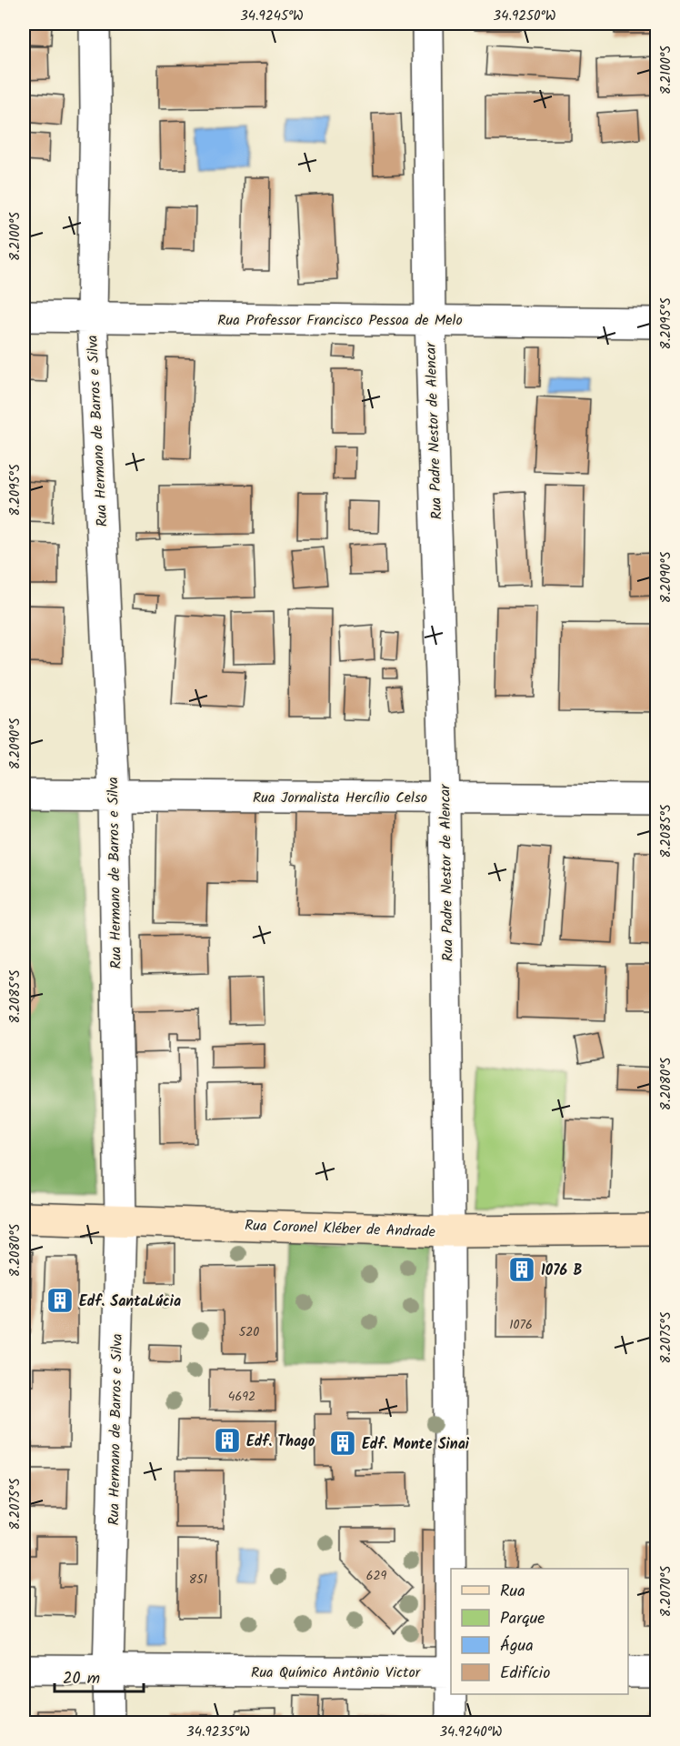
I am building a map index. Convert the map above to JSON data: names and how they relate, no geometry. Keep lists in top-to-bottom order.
{
  "streets": {
    "main road": ["Rua Coronel Kléber de Andrade"],
    "street": [
      "Rua Professor Francisco Pessoa de Melo",
      "Rua Hermano de Barros e Silva",
      "Rua Padre Nestor de Alencar",
      "Rua Jornalista Hercílio Celso",
      "Rua Químico Antônio Victor"
    ]
  },
  "crossings": [
    ["Rua Professor Francisco Pessoa de Melo", "Rua Hermano de Barros e Silva"],
    ["Rua Professor Francisco Pessoa de Melo", "Rua Padre Nestor de Alencar"],
    ["Rua Hermano de Barros e Silva", "Rua Jornalista Hercílio Celso"],
    ["Rua Hermano de Barros e Silva", "Rua Coronel Kléber de Andrade"],
    ["Rua Hermano de Barros e Silva", "Rua Químico Antônio Victor"],
    ["Rua Padre Nestor de Alencar", "Rua Jornalista Hercílio Celso"],
    ["Rua Padre Nestor de Alencar", "Rua Coronel Kléber de Andrade"]
  ],
  "places": {
    "building": [
      "1076 B",
      "Edf. SantaLúcia",
      "Edf. Thago",
      "Edf. Monte Sinai"
    ]
  },
  "house_numbers": [
    "1076",
    "520",
    "4692",
    "629",
    "851"
  ],
  "legend": [
    "Rua",
    "Parque",
    "Água",
    "Edifício"
  ],
  "scale_bar": "20 m",
  "coordinates": [
    "34.9245°W",
    "34.9250°W",
    "8.2100°S",
    "8.2095°S",
    "8.2090°S",
    "8.2085°S",
    "8.2080°S",
    "8.2075°S",
    "8.2070°S",
    "34.9235°W",
    "34.9240°W"
  ]
}
